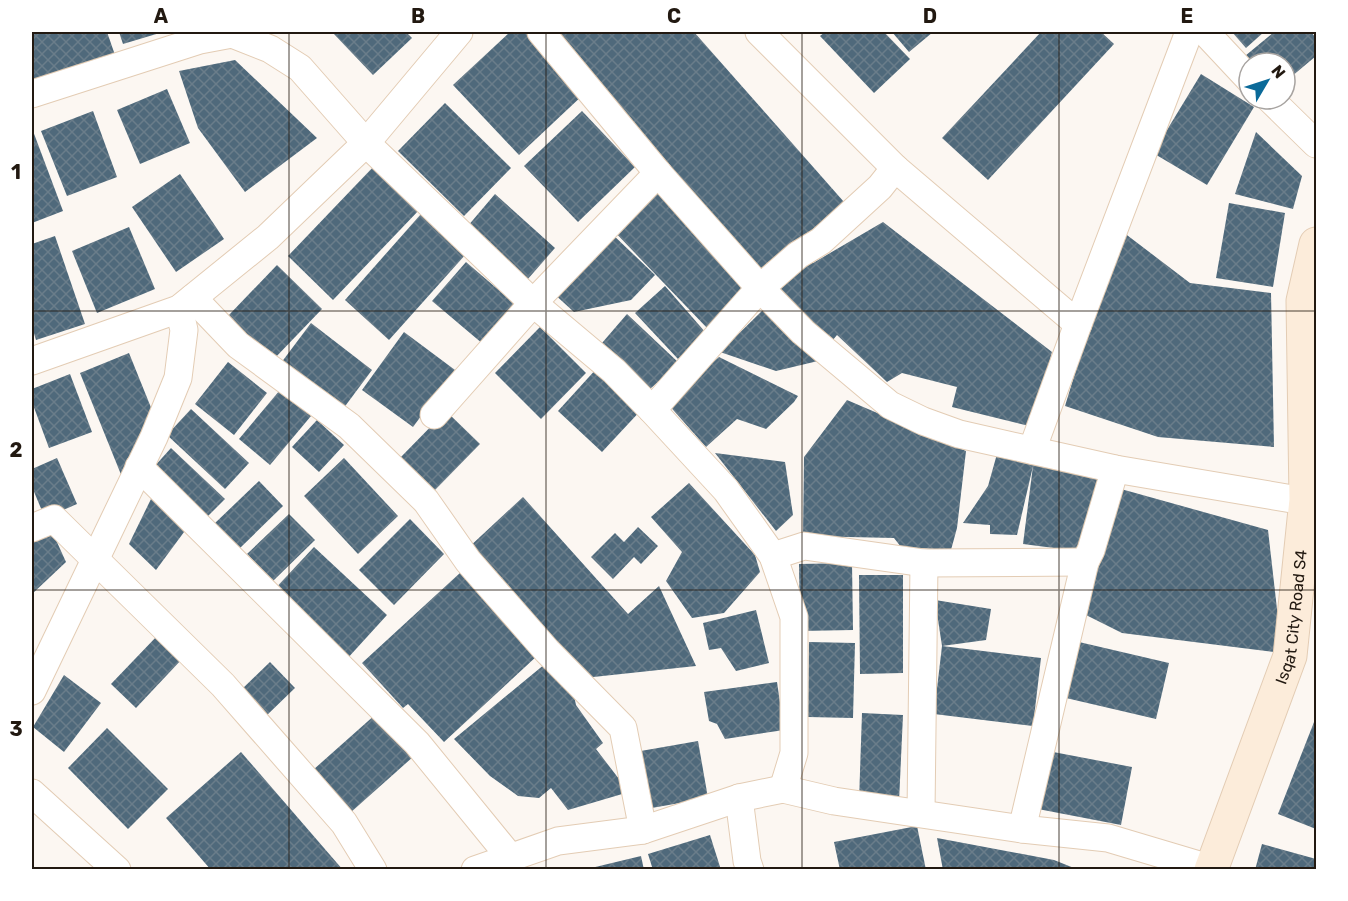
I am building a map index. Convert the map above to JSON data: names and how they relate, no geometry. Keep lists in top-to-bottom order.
{
  "streets": {
    "street": ["Isqat City Road S4"]
  },
  "north": "top right",
  "grid": {
    "columns": [
      "A",
      "B",
      "C",
      "D",
      "E"
    ],
    "rows": ["1", "2", "3"]
  }
}
